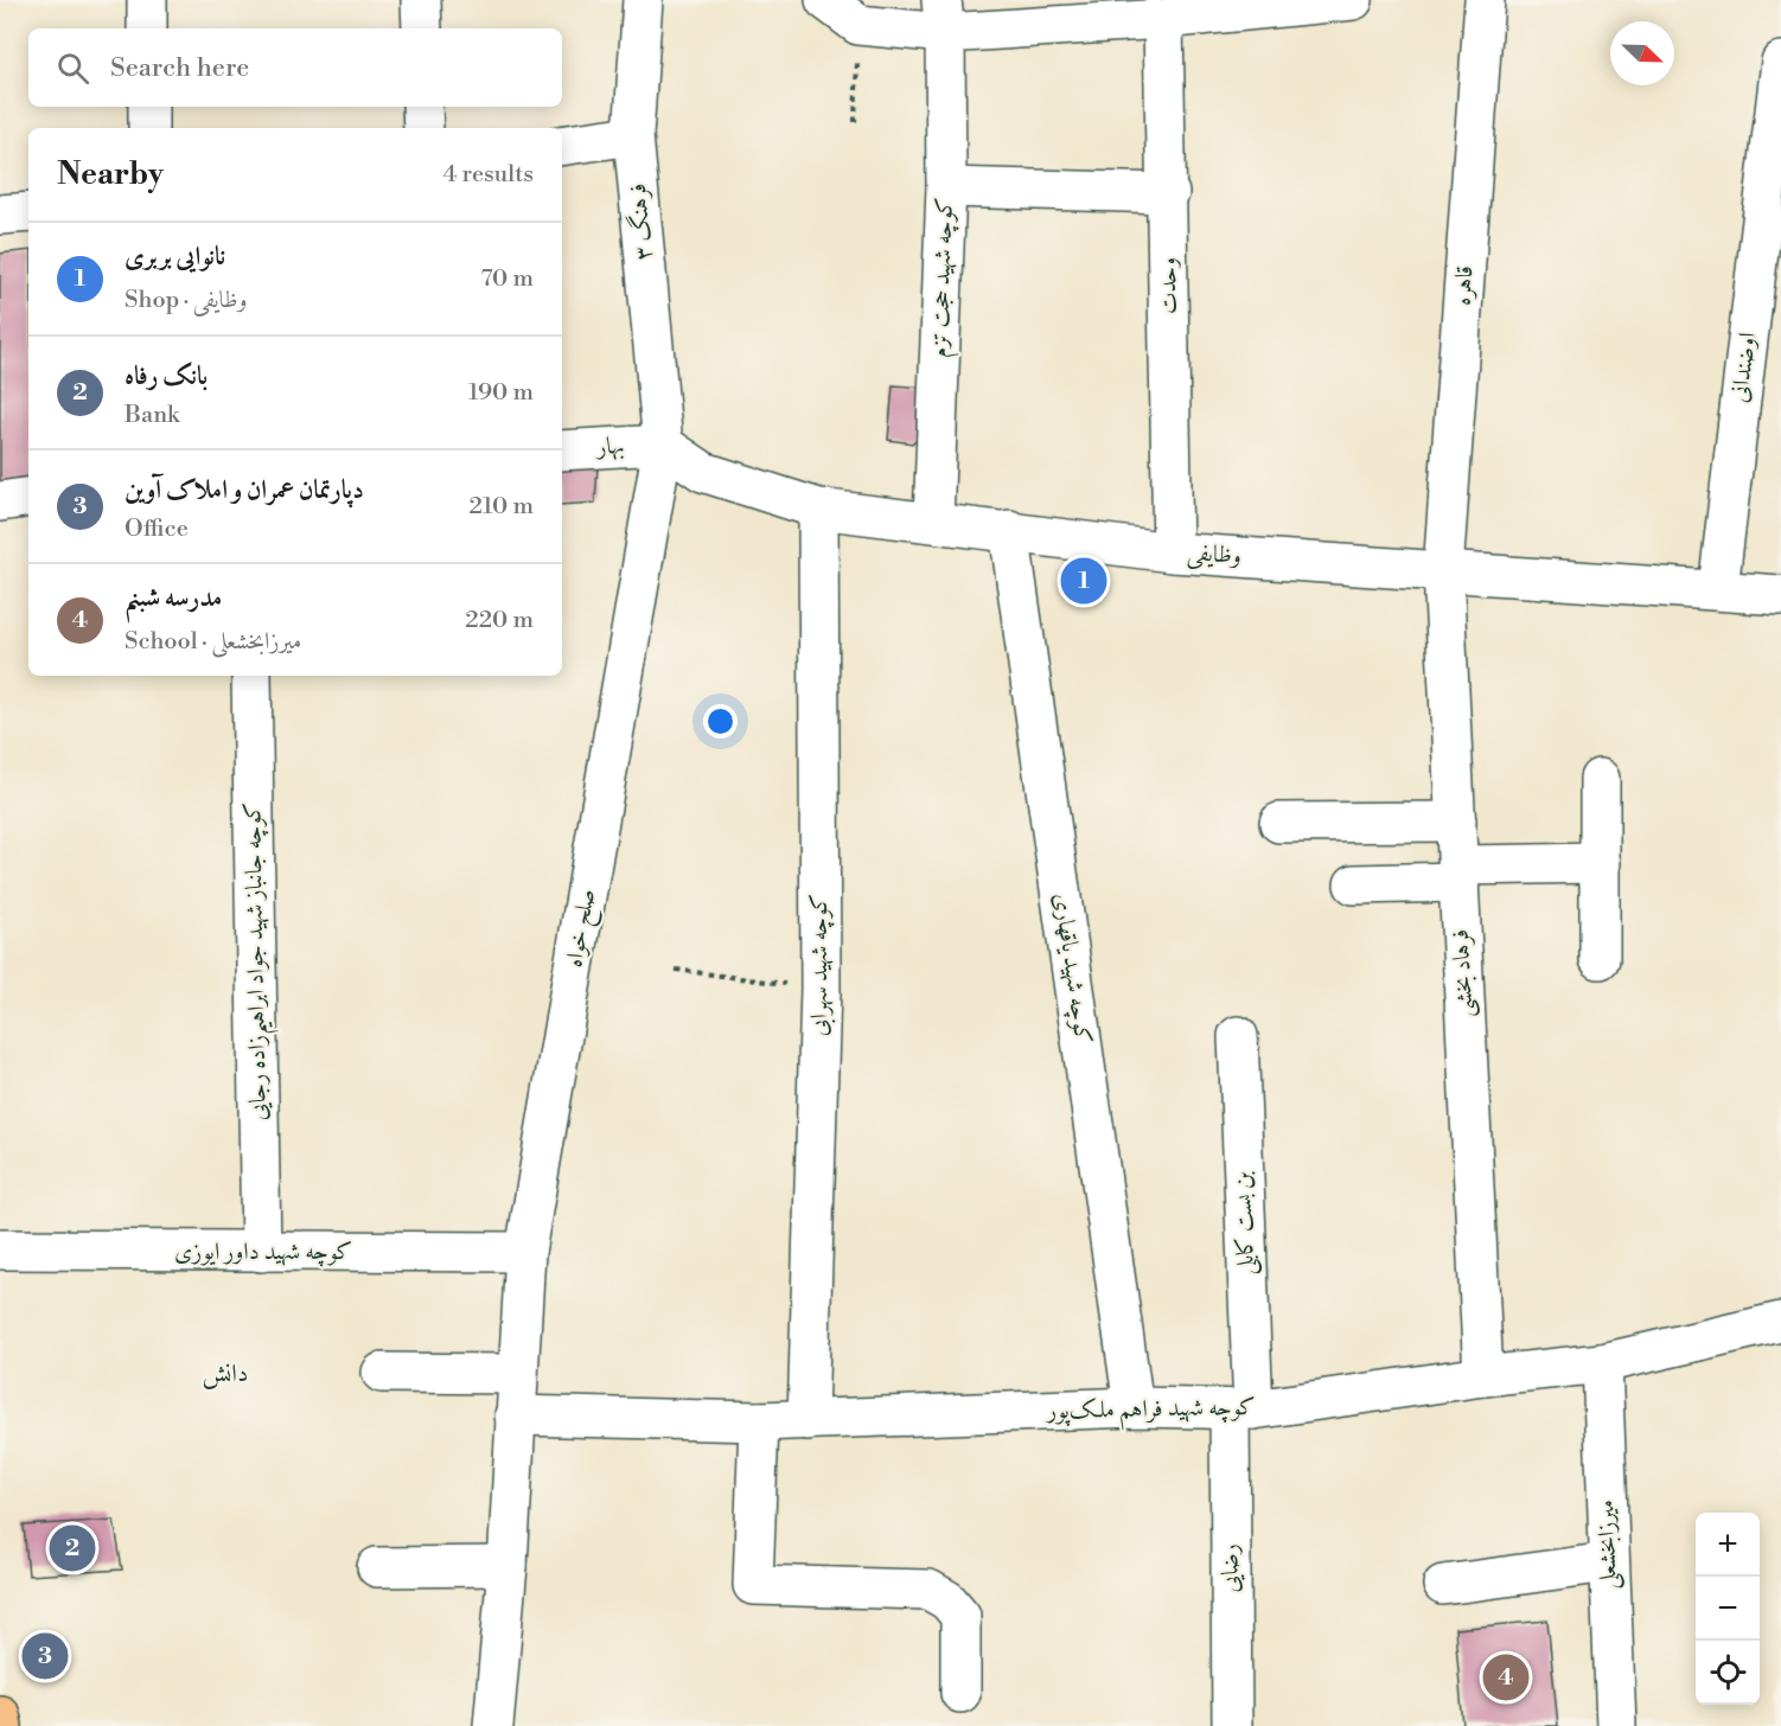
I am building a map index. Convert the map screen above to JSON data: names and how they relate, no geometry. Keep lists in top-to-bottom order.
{
  "streets": {
    "street": [
      "فرهنگ ۳",
      "کوچه شهید حجت تزم",
      "وحدت",
      "قاهره",
      "اوضندانی",
      "بهار",
      "وظایفی",
      "صلح خواه",
      "کوچه جانباز شهید جواد ابراهیم‌زاده رجایی",
      "کوچه شهید سهرابی",
      "کوچه شهید یاقهاری",
      "فرهاد بخشی",
      "بن بست کابلی",
      "کوچه شهید داور ایوزی",
      "کوچه شهید فراهم ملک‌پور",
      "میرزابخشعلی",
      "رضایی"
    ]
  },
  "crossings": [
    ["فرهنگ ۳", "بهار"],
    ["فرهنگ ۳", "وظایفی"],
    ["فرهنگ ۳", "صلح خواه"],
    ["کوچه شهید حجت تزم", "وظایفی"],
    ["وحدت", "وظایفی"],
    ["قاهره", "وظایفی"],
    ["قاهره", "فرهاد بخشی"],
    ["اوضندانی", "وظایفی"],
    ["بهار", "وظایفی"],
    ["بهار", "صلح خواه"],
    ["وظایفی", "صلح خواه"],
    ["وظایفی", "کوچه شهید سهرابی"],
    ["وظایفی", "کوچه شهید یاقهاری"],
    ["وظایفی", "فرهاد بخشی"],
    ["صلح خواه", "کوچه شهید داور ایوزی"],
    ["صلح خواه", "کوچه شهید فراهم ملک‌پور"],
    ["کوچه جانباز شهید جواد ابراهیم‌زاده رجایی", "کوچه شهید داور ایوزی"],
    ["کوچه شهید سهرابی", "کوچه شهید فراهم ملک‌پور"],
    ["کوچه شهید یاقهاری", "کوچه شهید فراهم ملک‌پور"],
    ["فرهاد بخشی", "کوچه شهید فراهم ملک‌پور"],
    ["بن بست کابلی", "کوچه شهید فراهم ملک‌پور"],
    ["بن بست کابلی", "رضایی"],
    ["کوچه شهید فراهم ملک‌پور", "میرزابخشعلی"],
    ["کوچه شهید فراهم ملک‌پور", "رضایی"]
  ],
  "districts": ["دانش"],
  "north": "bottom right",
  "page": {
    "search": "Search here",
    "heading": ["Nearby", "4 results"],
    "list": [
      {
        "mark": "1",
        "name": "نانوایی بربری",
        "note": "Shop · وظایفی",
        "value": "70 m"
      },
      {
        "mark": "2",
        "name": "بانک رفاه",
        "note": "Bank",
        "value": "190 m"
      },
      {
        "mark": "3",
        "name": "دپارتمان عمران و املاک آوین",
        "note": "Office",
        "value": "210 m"
      },
      {
        "mark": "4",
        "name": "مدرسه شبنم",
        "note": "School · میرزابخشعلی",
        "value": "220 m"
      }
    ],
    "pins": [
      "1",
      "2",
      "3",
      "4"
    ],
    "map_buttons": ["+", "−"]
  }
}
